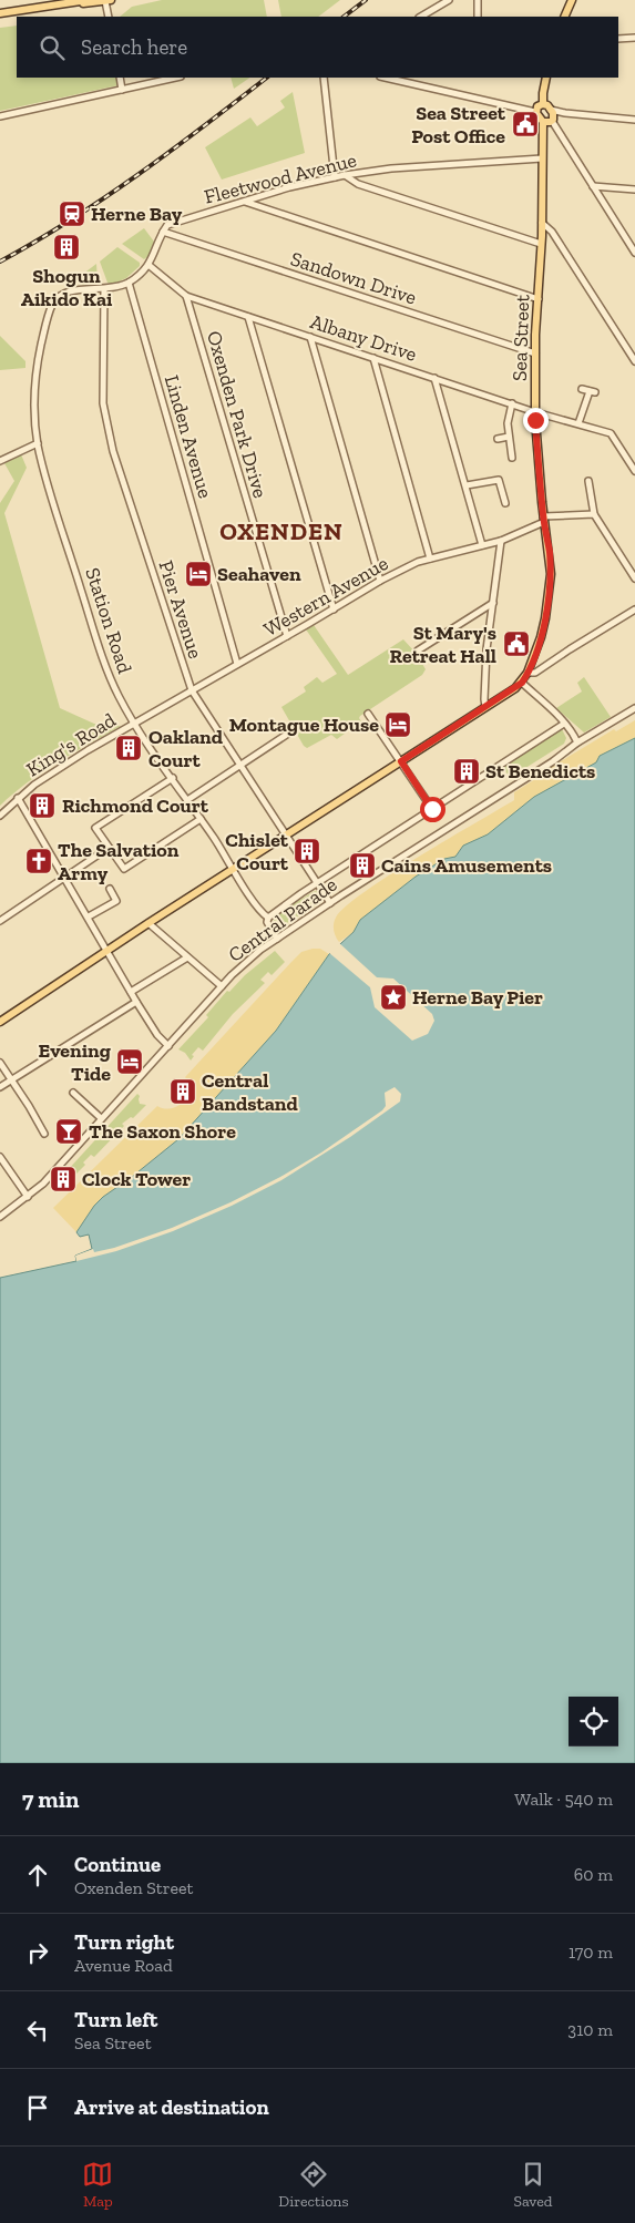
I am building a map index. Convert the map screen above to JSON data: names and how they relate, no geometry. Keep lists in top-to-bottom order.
{
  "streets": {
    "main road": ["Sea Street"],
    "street": [
      "Fleetwood Avenue",
      "Sandown Drive",
      "Albany Drive",
      "Oxenden Park Drive",
      "Linden Avenue",
      "Western Avenue",
      "Pier Avenue",
      "Station Road",
      "King's Road",
      "Central Parade"
    ]
  },
  "crossings": [
    ["Fleetwood Avenue", "Sandown Drive"],
    ["Fleetwood Avenue", "Sea Street"],
    ["Sandown Drive", "Sea Street"],
    ["Albany Drive", "Sea Street"],
    ["Albany Drive", "Oxenden Park Drive"],
    ["Sea Street", "Western Avenue"],
    ["Oxenden Park Drive", "Western Avenue"],
    ["Linden Avenue", "Western Avenue"],
    ["Western Avenue", "Pier Avenue"],
    ["Western Avenue", "Station Road"],
    ["Western Avenue", "King's Road"],
    ["Pier Avenue", "Station Road"],
    ["Pier Avenue", "Central Parade"],
    ["Station Road", "King's Road"],
    ["Station Road", "Central Parade"]
  ],
  "districts": ["OXENDEN"],
  "places": {
    "public building": ["Sea Street Post Office", "St Mary's Retreat Hall"],
    "station": ["Herne Bay"],
    "building": [
      "Shogun Aikido Kai",
      "Oakland Court",
      "St Benedicts",
      "Richmond Court",
      "Chislet Court",
      "Cains Amusements",
      "Central Bandstand",
      "Clock Tower"
    ],
    "hotel": ["Seahaven", "Montague House", "Evening Tide"],
    "church": ["The Salvation Army"],
    "place": ["Herne Bay Pier"],
    "bar": ["The Saxon Shore"]
  },
  "page": {
    "search": "Search here",
    "heading": ["7 min", "Walk · 540 m"],
    "list": [
      ["Continue", "Oxenden Street", "60 m"],
      ["Turn right", "Avenue Road", "170 m"],
      ["Turn left", "Sea Street", "310 m"],
      "Arrive at destination"
    ],
    "nav": ["Map", "Directions", "Saved"]
  }
}
